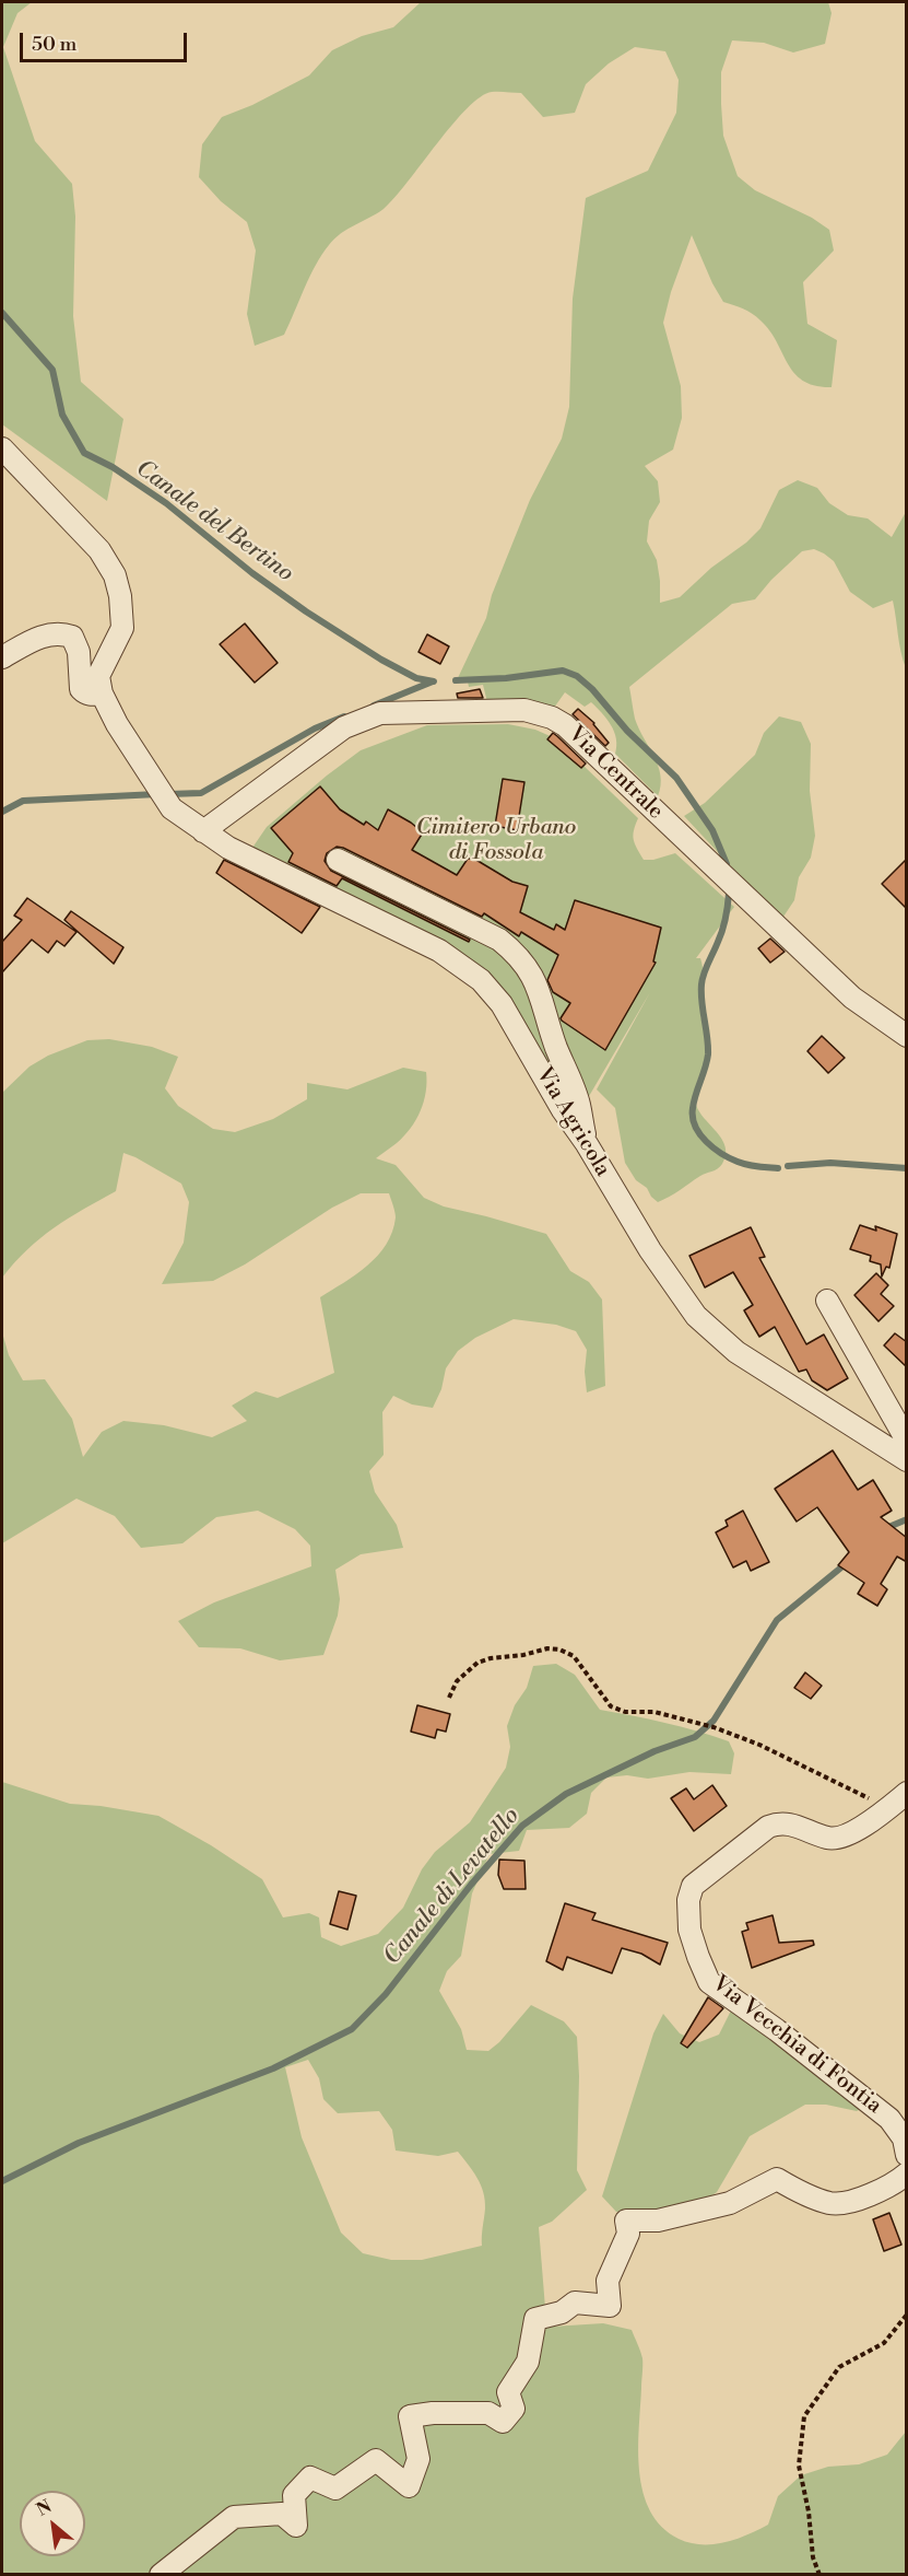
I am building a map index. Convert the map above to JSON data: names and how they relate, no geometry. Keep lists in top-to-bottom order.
{
  "streets": {
    "street": ["Via Centrale", "Via Agricola", "Via Vecchia di Fontia"]
  },
  "crossings": [
    ["Via Centrale", "Via Agricola"]
  ],
  "water": ["Canale del Bertino", "Canale di Levatello"],
  "parks": ["Cimitero Urbano di Fossola"],
  "scale_bar": "50 m",
  "north": "top left"
}
